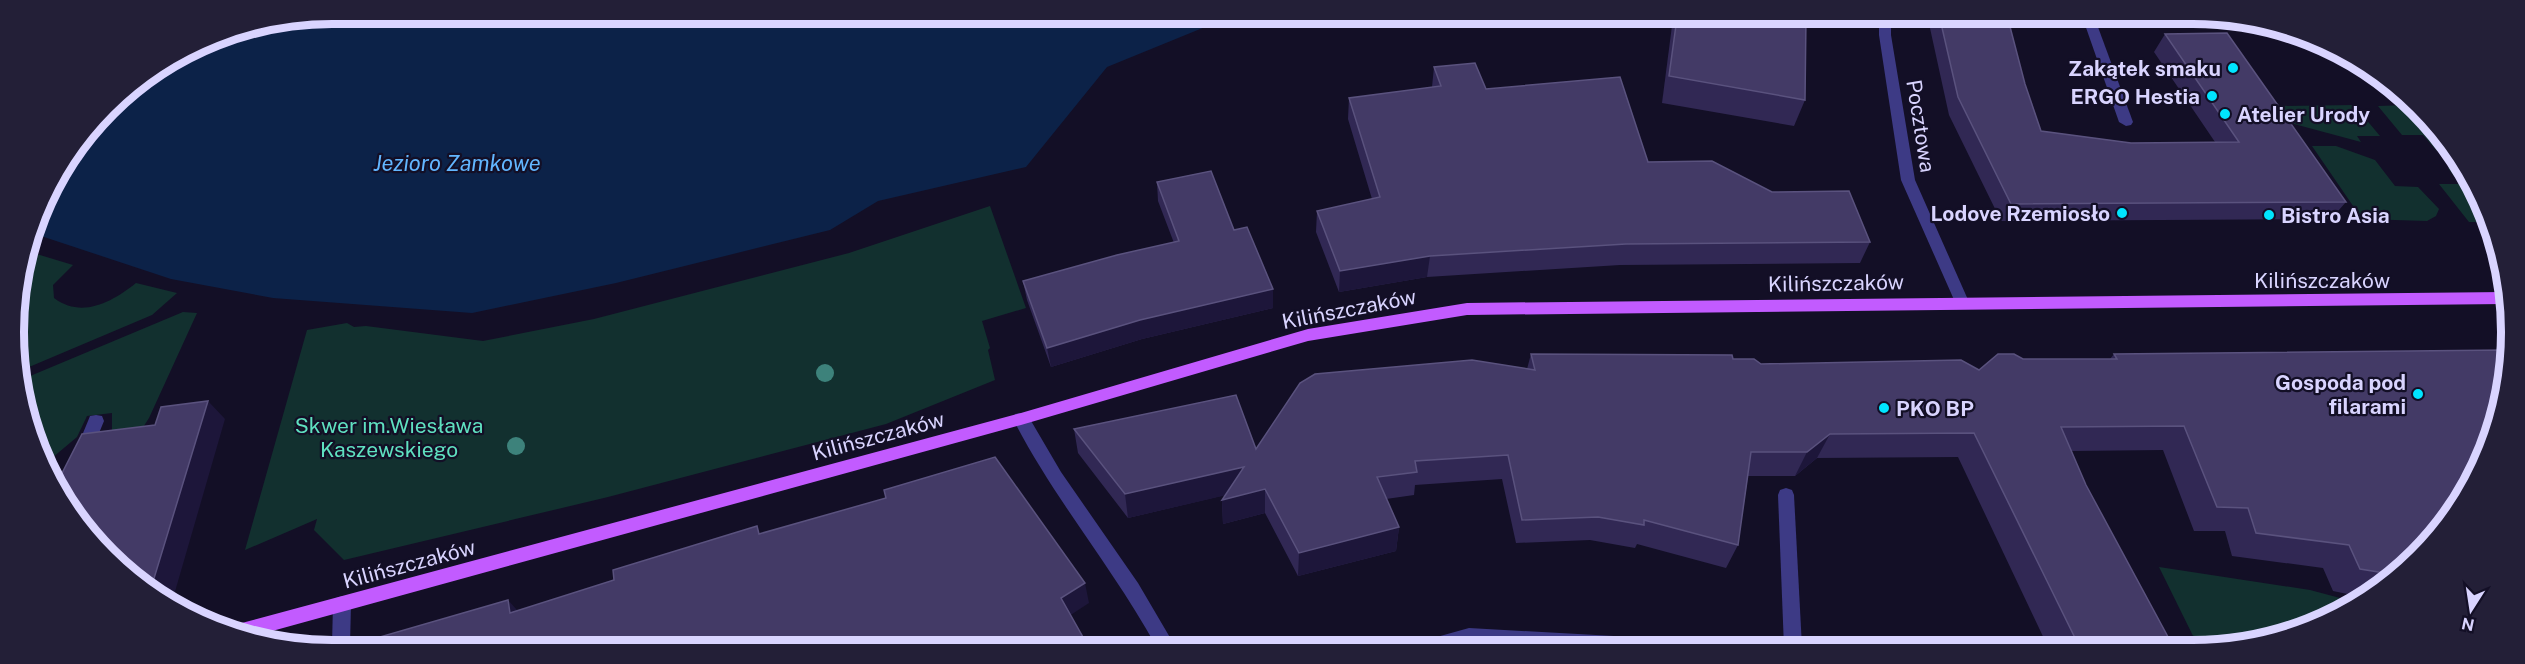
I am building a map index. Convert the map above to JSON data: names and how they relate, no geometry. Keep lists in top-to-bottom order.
{
  "streets": {
    "main road": ["Kilińszczaków"],
    "street": ["Pocztowa"]
  },
  "crossings": [
    ["Pocztowa", "Kilińszczaków"]
  ],
  "water": ["Jezioro Zamkowe"],
  "parks": ["Skwer im.Wiesława Kaszewskiego"],
  "places": [
    "Zakątek smaku",
    "ERGO Hestia",
    "Atelier Urody",
    "Lodove Rzemiosło",
    "Bistro Asia",
    "Gospoda pod filarami",
    "PKO BP"
  ],
  "north": "bottom"
}
